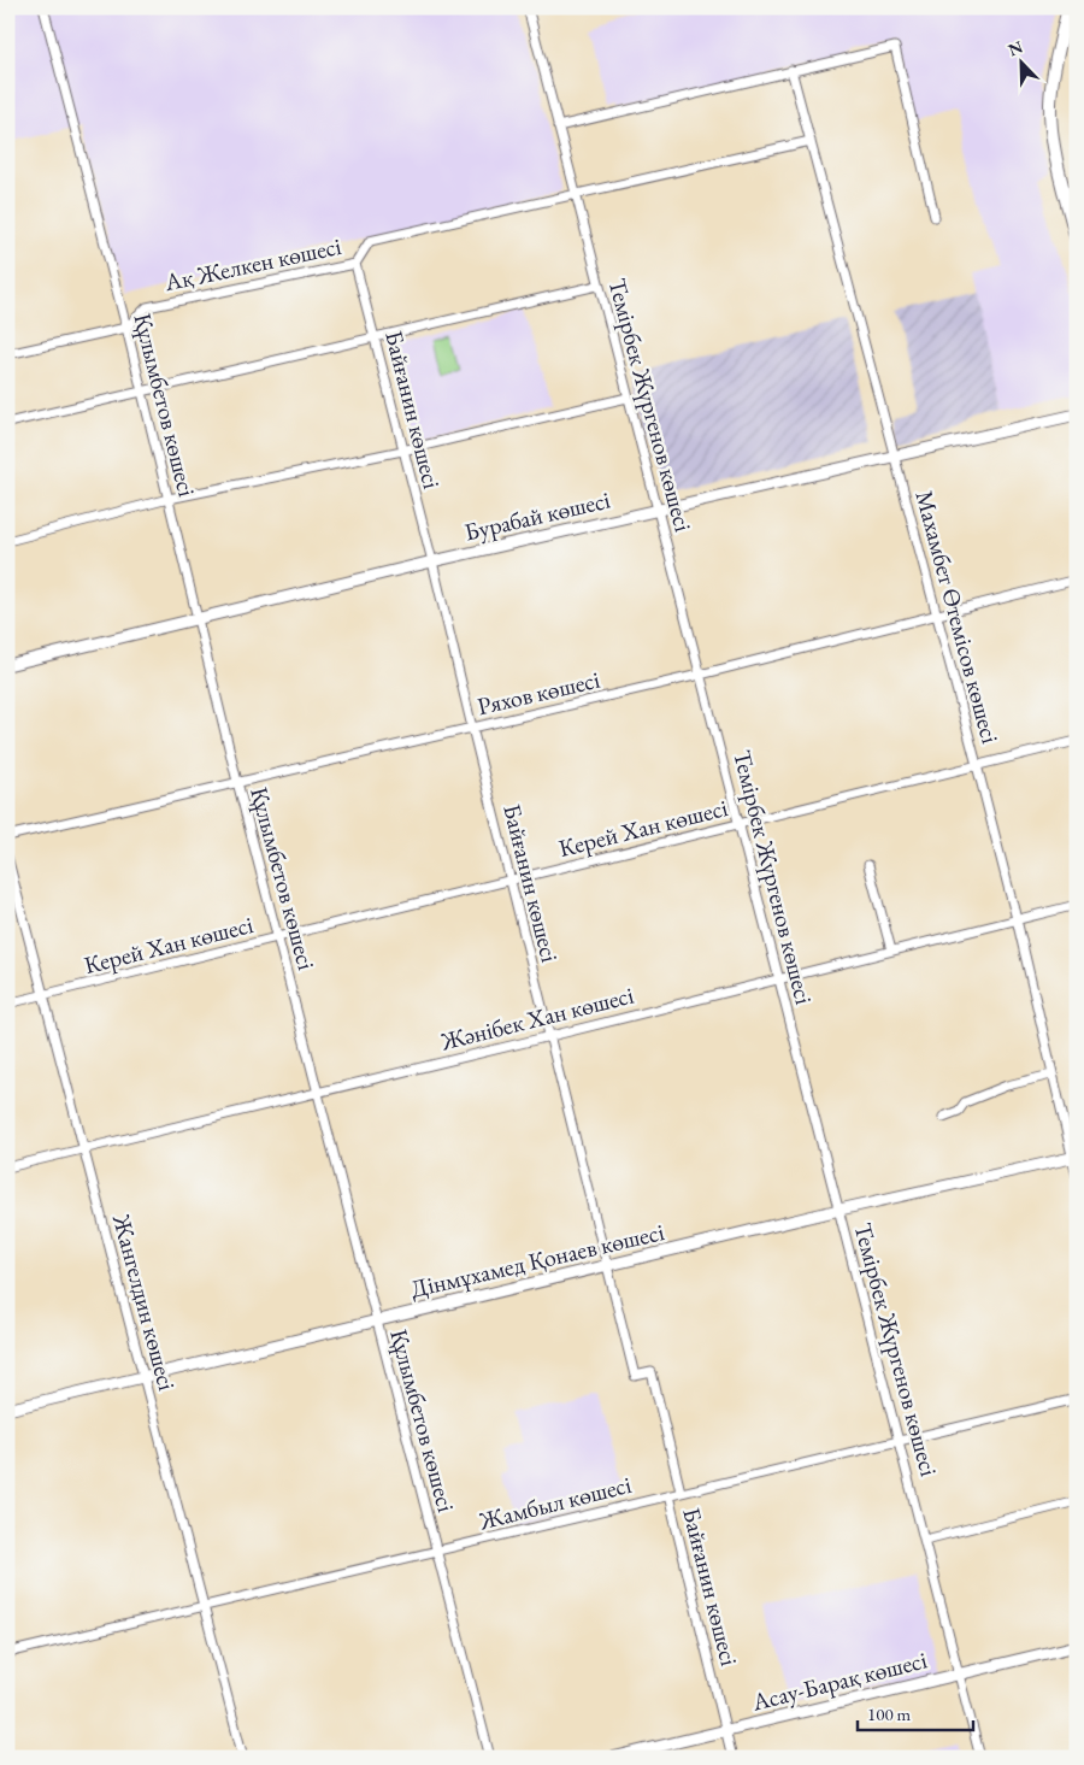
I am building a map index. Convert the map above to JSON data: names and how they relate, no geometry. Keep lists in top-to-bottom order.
{
  "streets": {
    "street": [
      "Ақ Желкен көшесі",
      "Құлымбетов көшесі",
      "Темірбек Жүргенов көшесі",
      "Байғанин көшесі",
      "Бурабай көшесі",
      "Махамбет Өтемісов көшесі",
      "Ряхов көшесі",
      "Керей Хан көшесі",
      "Жәнібек Хан көшесі",
      "Дінмұхамед Қонаев көшесі",
      "Жангелдин көшесі",
      "Жамбыл көшесі",
      "Асау-Барақ көшесі"
    ]
  },
  "crossings": [
    ["Ақ Желкен көшесі", "Құлымбетов көшесі"],
    ["Ақ Желкен көшесі", "Темірбек Жүргенов көшесі"],
    ["Ақ Желкен көшесі", "Байғанин көшесі"],
    ["Ақ Желкен көшесі", "Махамбет Өтемісов көшесі"],
    ["Құлымбетов көшесі", "Бурабай көшесі"],
    ["Құлымбетов көшесі", "Ряхов көшесі"],
    ["Құлымбетов көшесі", "Керей Хан көшесі"],
    ["Құлымбетов көшесі", "Жәнібек Хан көшесі"],
    ["Құлымбетов көшесі", "Дінмұхамед Қонаев көшесі"],
    ["Құлымбетов көшесі", "Жамбыл көшесі"],
    ["Темірбек Жүргенов көшесі", "Бурабай көшесі"],
    ["Темірбек Жүргенов көшесі", "Ряхов көшесі"],
    ["Темірбек Жүргенов көшесі", "Керей Хан көшесі"],
    ["Темірбек Жүргенов көшесі", "Жәнібек Хан көшесі"],
    ["Темірбек Жүргенов көшесі", "Дінмұхамед Қонаев көшесі"],
    ["Темірбек Жүргенов көшесі", "Жамбыл көшесі"],
    ["Темірбек Жүргенов көшесі", "Асау-Барақ көшесі"],
    ["Байғанин көшесі", "Бурабай көшесі"],
    ["Байғанин көшесі", "Ряхов көшесі"],
    ["Байғанин көшесі", "Керей Хан көшесі"],
    ["Байғанин көшесі", "Жәнібек Хан көшесі"],
    ["Байғанин көшесі", "Дінмұхамед Қонаев көшесі"],
    ["Байғанин көшесі", "Жамбыл көшесі"],
    ["Байғанин көшесі", "Асау-Барақ көшесі"],
    ["Бурабай көшесі", "Махамбет Өтемісов көшесі"],
    ["Махамбет Өтемісов көшесі", "Ряхов көшесі"],
    ["Махамбет Өтемісов көшесі", "Керей Хан көшесі"],
    ["Махамбет Өтемісов көшесі", "Жәнібек Хан көшесі"],
    ["Махамбет Өтемісов көшесі", "Дінмұхамед Қонаев көшесі"],
    ["Керей Хан көшесі", "Жангелдин көшесі"],
    ["Жәнібек Хан көшесі", "Жангелдин көшесі"],
    ["Дінмұхамед Қонаев көшесі", "Жангелдин көшесі"],
    ["Жангелдин көшесі", "Жамбыл көшесі"]
  ],
  "scale_bar": "100 m",
  "north": "top left"
}
